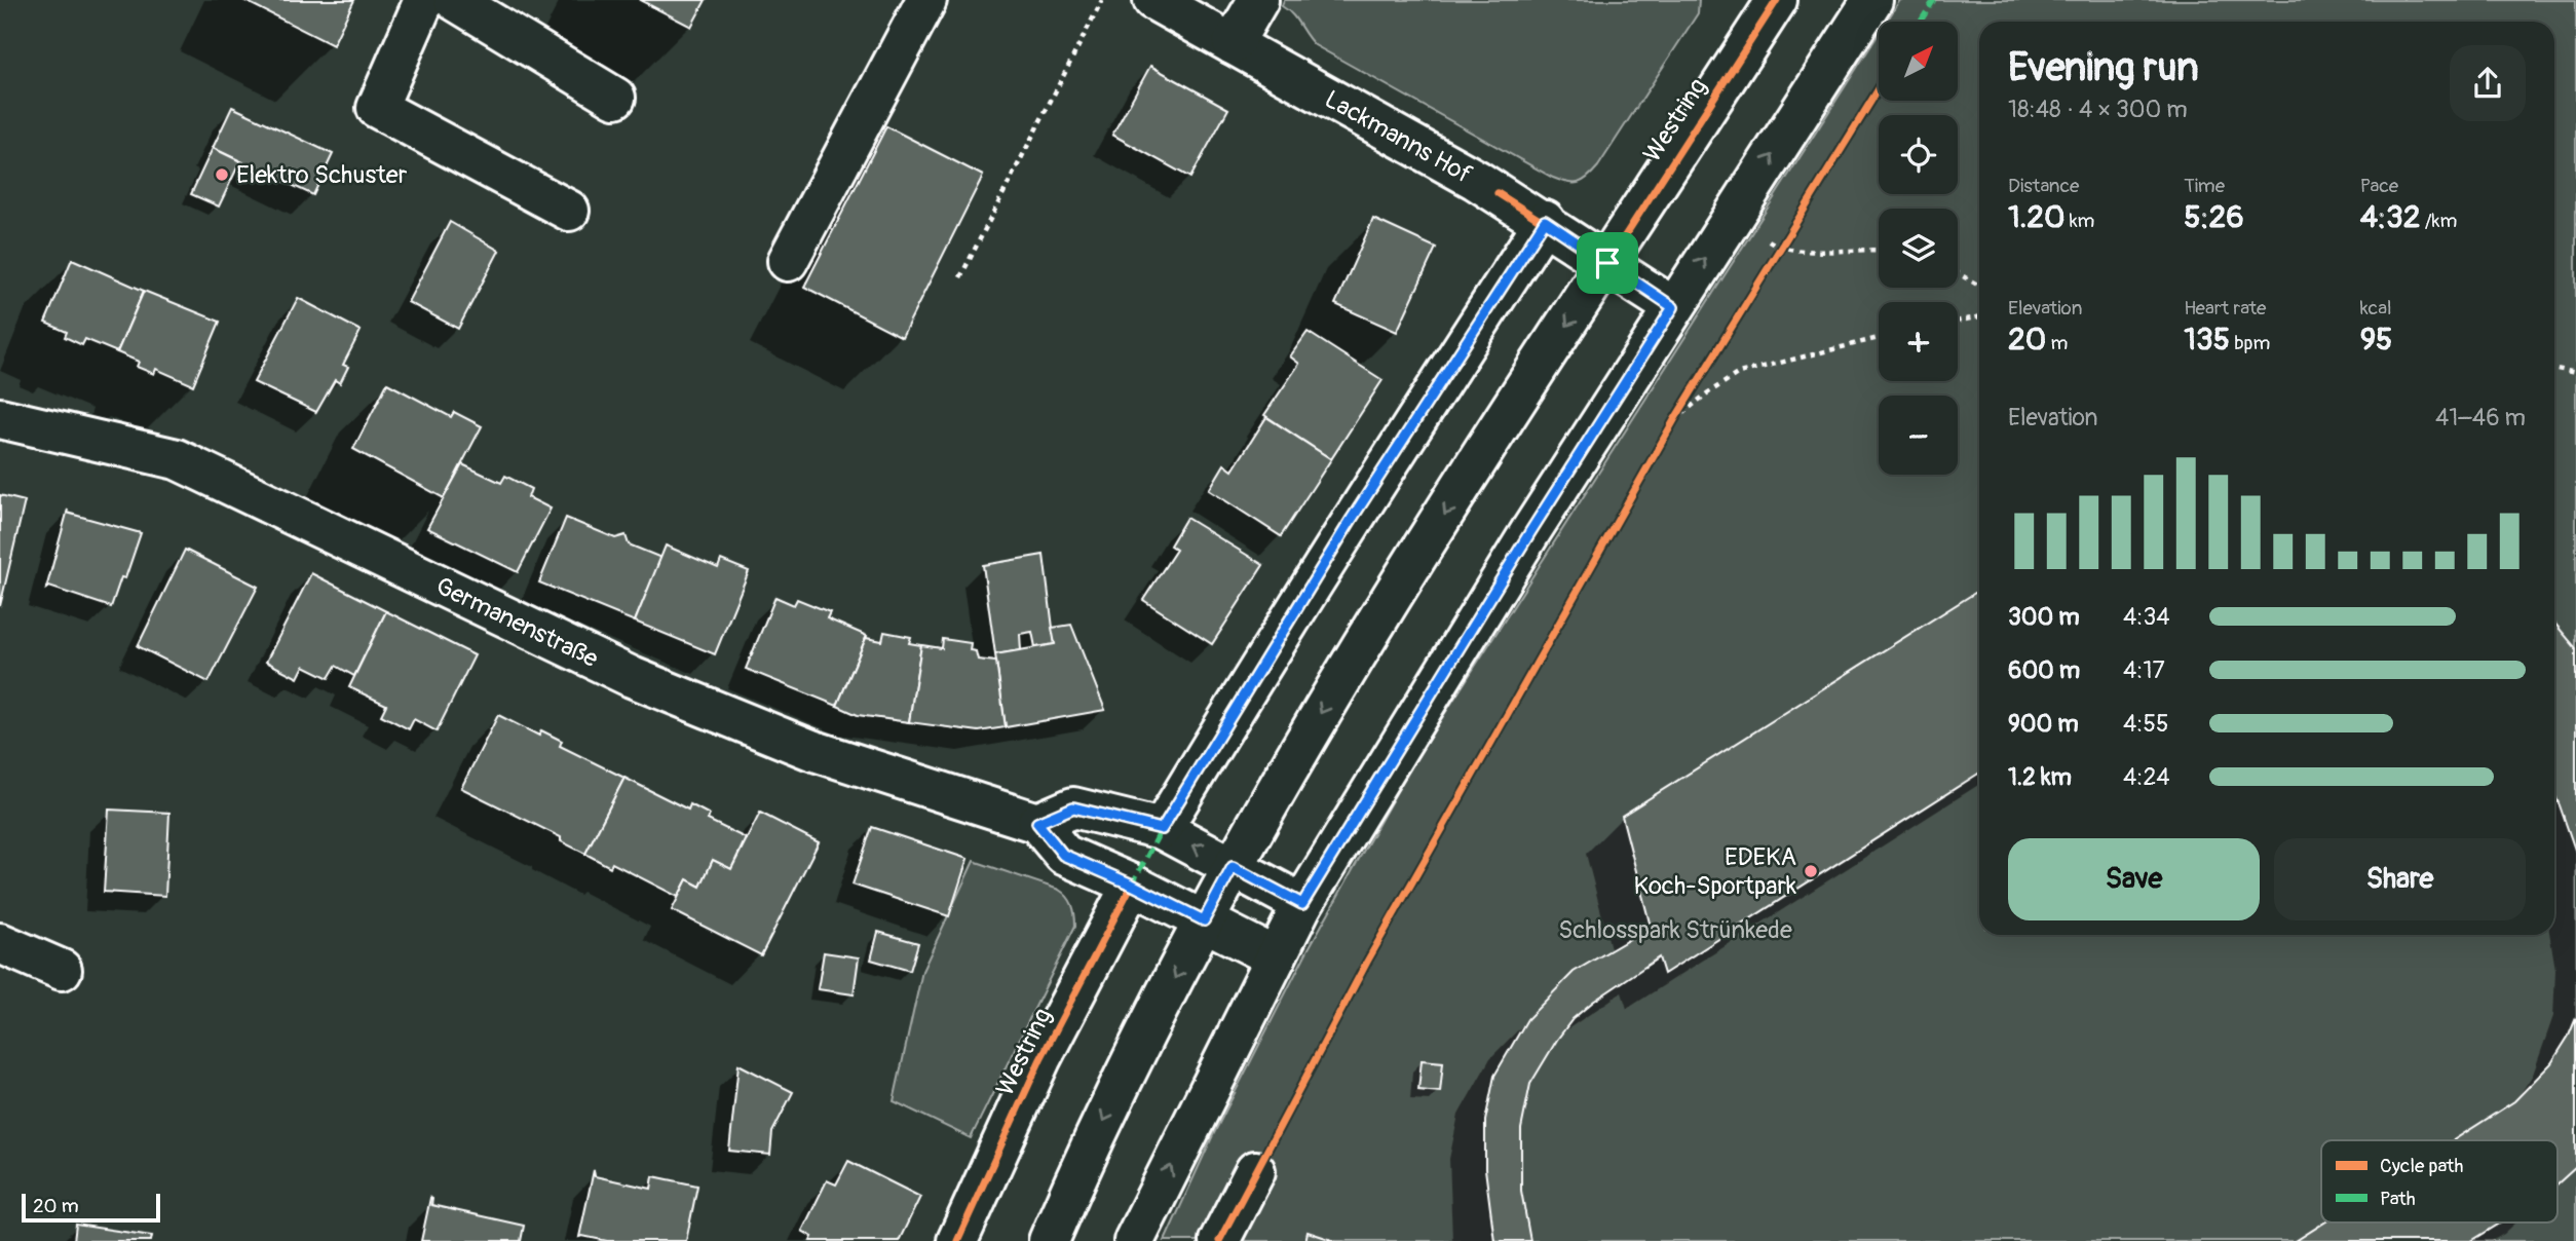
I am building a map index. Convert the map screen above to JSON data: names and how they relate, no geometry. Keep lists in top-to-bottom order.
{
  "streets": {
    "street": ["Westring", "Lackmanns Hof", "Germanenstraße"]
  },
  "crossings": [
    ["Westring", "Lackmanns Hof"]
  ],
  "parks": ["Schlosspark Strünkede"],
  "places": ["Elektro Schuster", "EDEKA Koch-Sportpark"],
  "legend": ["Cycle path", "Path"],
  "scale_bar": "20 m",
  "north": "top right",
  "page": {
    "map_buttons": ["+", "−"],
    "heading": ["Evening run", "18:48 · 4 × 300 m"],
    "stats": [
      ["Distance", "1.20 km"],
      ["Time", "5:26"],
      ["Pace", "4:32 /km"],
      ["Elevation", "20 m"],
      ["Heart rate", "135 bpm"],
      ["kcal", "95"]
    ],
    "chart": ["Elevation", "41–46 m"],
    "list": [
      {
        "name": "300 m",
        "note": "4:34"
      },
      {
        "name": "600 m",
        "note": "4:17"
      },
      {
        "name": "900 m",
        "note": "4:55"
      },
      {
        "name": "1.2 km",
        "note": "4:24"
      }
    ],
    "buttons": ["Save", "Share"],
    "scale": "20 m"
  }
}
